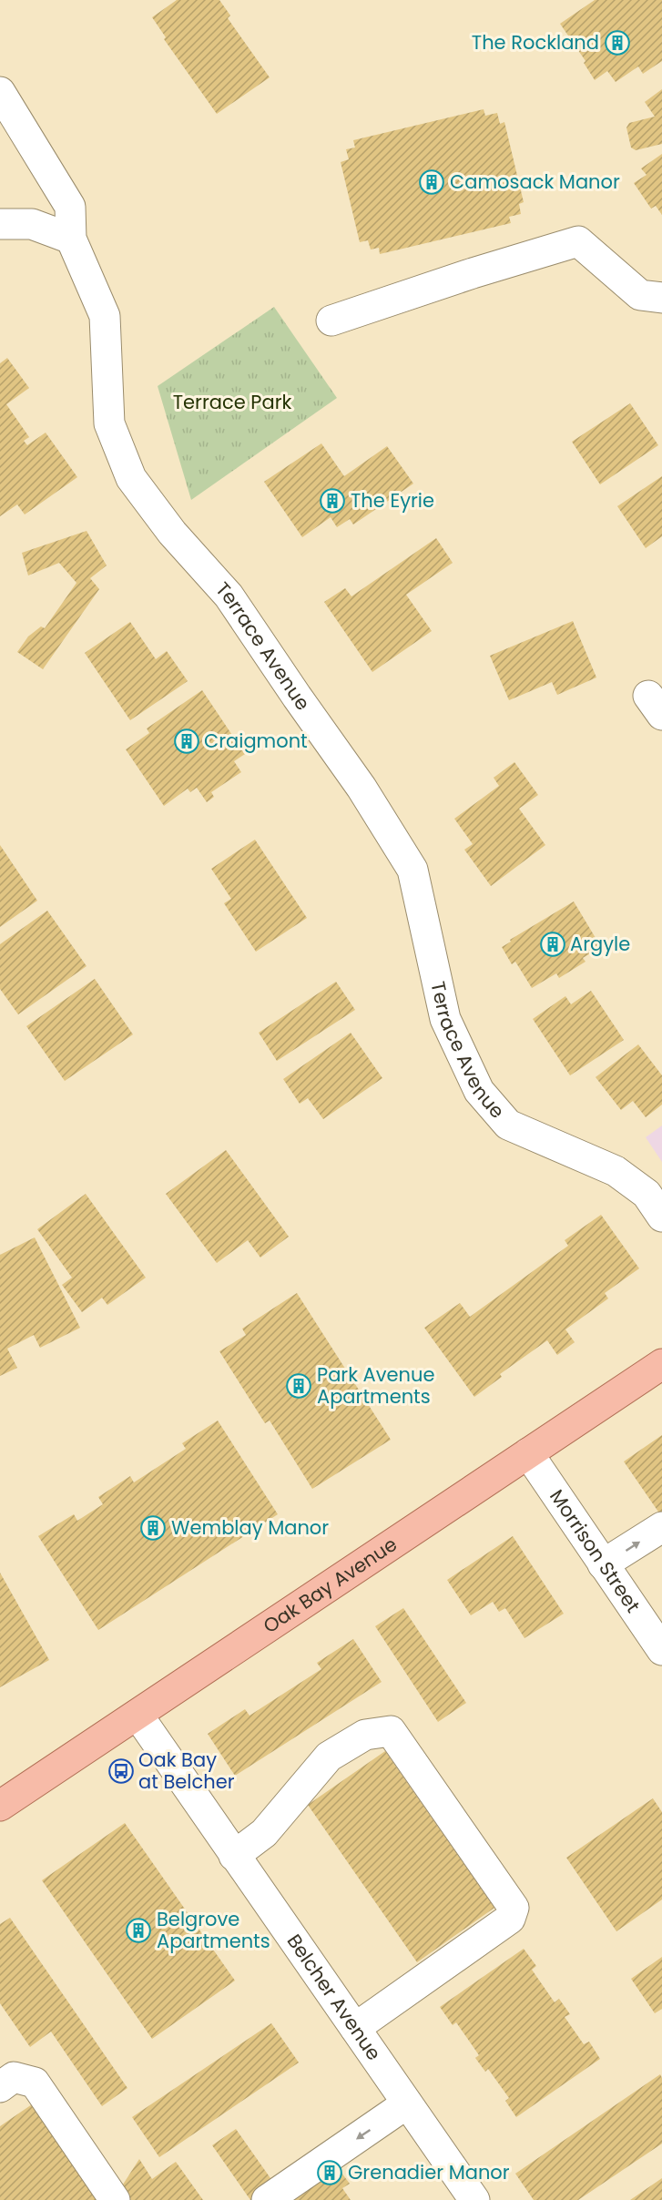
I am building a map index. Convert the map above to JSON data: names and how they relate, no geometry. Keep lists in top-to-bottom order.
{
  "streets": {
    "main road": ["Oak Bay Avenue"],
    "street": ["Terrace Avenue", "Morrison Street", "Belcher Avenue"]
  },
  "crossings": [
    ["Morrison Street", "Oak Bay Avenue"],
    ["Oak Bay Avenue", "Belcher Avenue"]
  ],
  "parks": ["Terrace Park"],
  "places": {
    "building": [
      "The Rockland",
      "Camosack Manor",
      "The Eyrie",
      "Craigmont",
      "Argyle",
      "Park Avenue Apartments",
      "Wemblay Manor",
      "Belgrove Apartments",
      "Grenadier Manor"
    ],
    "bus stop": ["Oak Bay at Belcher"]
  }
}
